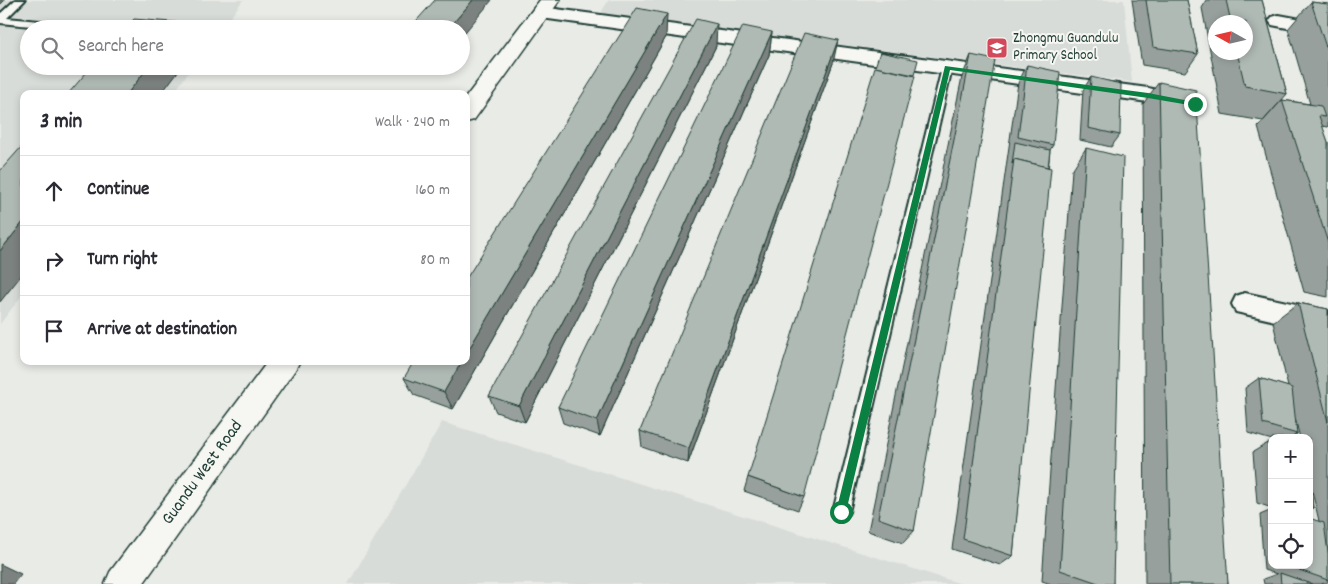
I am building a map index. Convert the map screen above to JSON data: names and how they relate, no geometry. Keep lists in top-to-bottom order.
{
  "streets": {
    "street": ["Guandu West Road"]
  },
  "places": {
    "school or university": ["Zhongmu Guandulu Primary School"]
  },
  "north": "left",
  "page": {
    "search": "Search here",
    "heading": ["3 min", "Walk · 240 m"],
    "list": [
      ["Continue", "160 m"],
      ["Turn right", "80 m"],
      "Arrive at destination"
    ],
    "map_buttons": ["+", "−"]
  }
}
